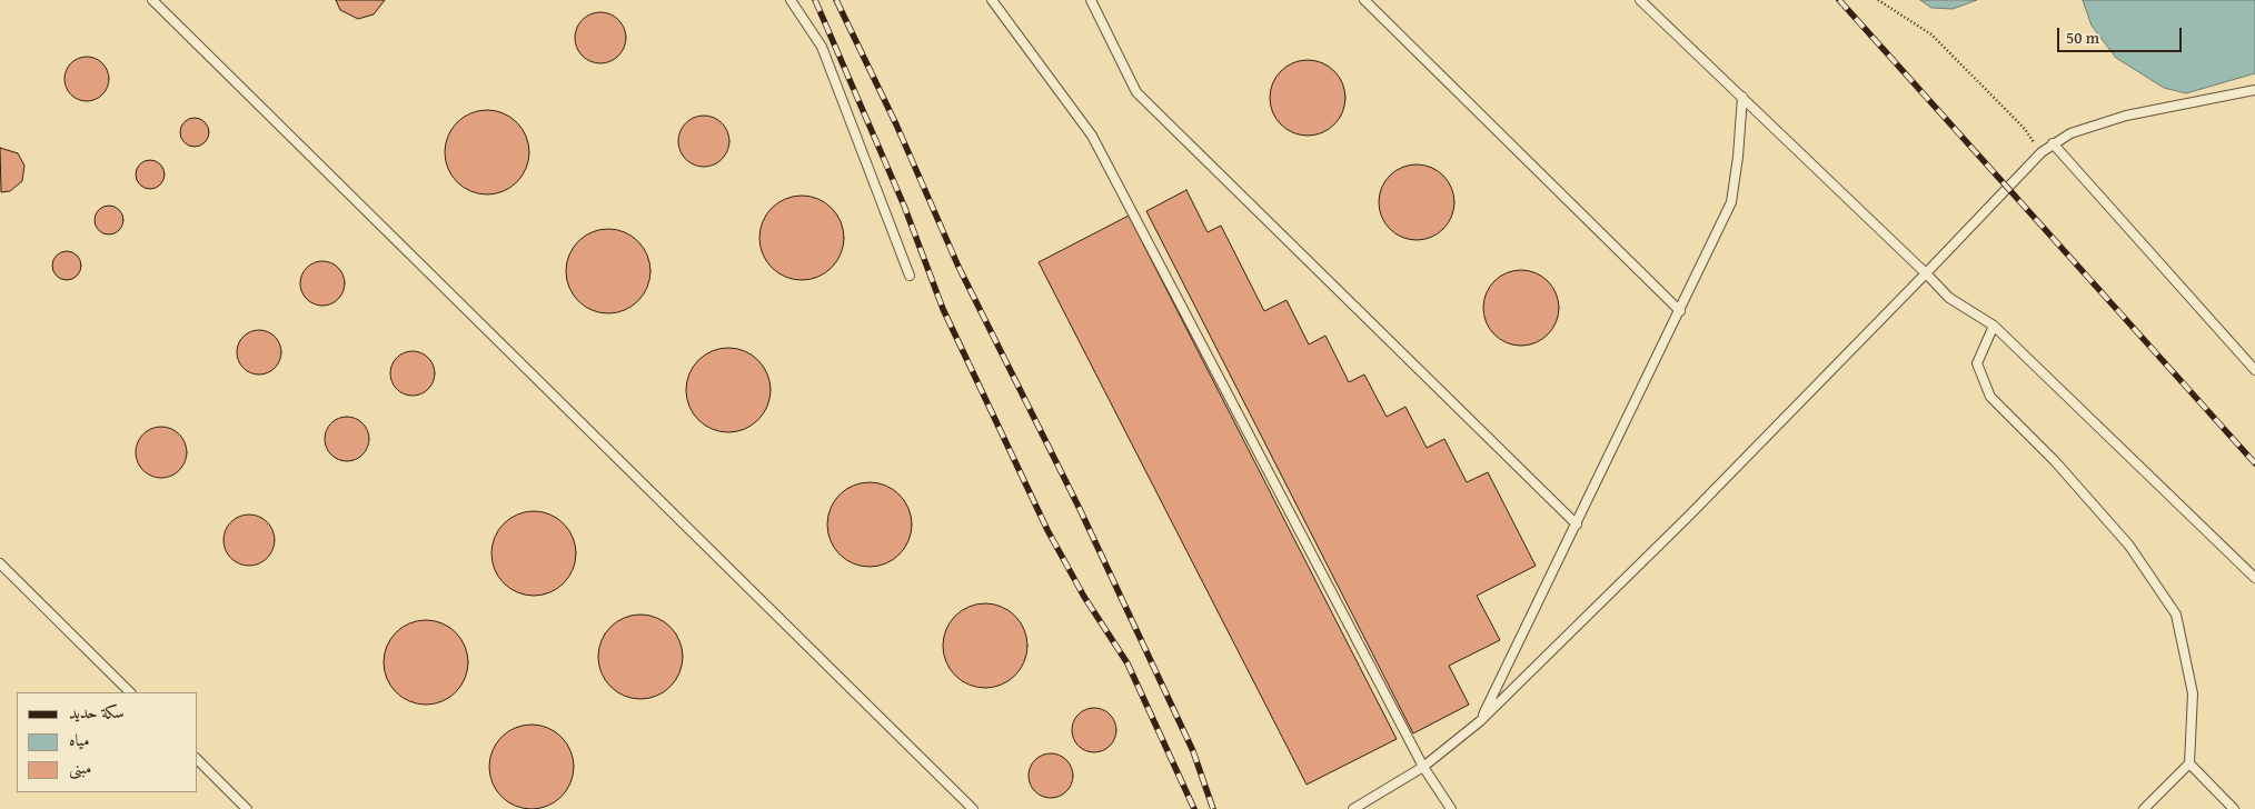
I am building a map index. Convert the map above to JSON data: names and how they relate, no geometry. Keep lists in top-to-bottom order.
{
  "legend": ["سكة حديد", "مياه", "مبنى"],
  "scale_bar": "50 m"
}
